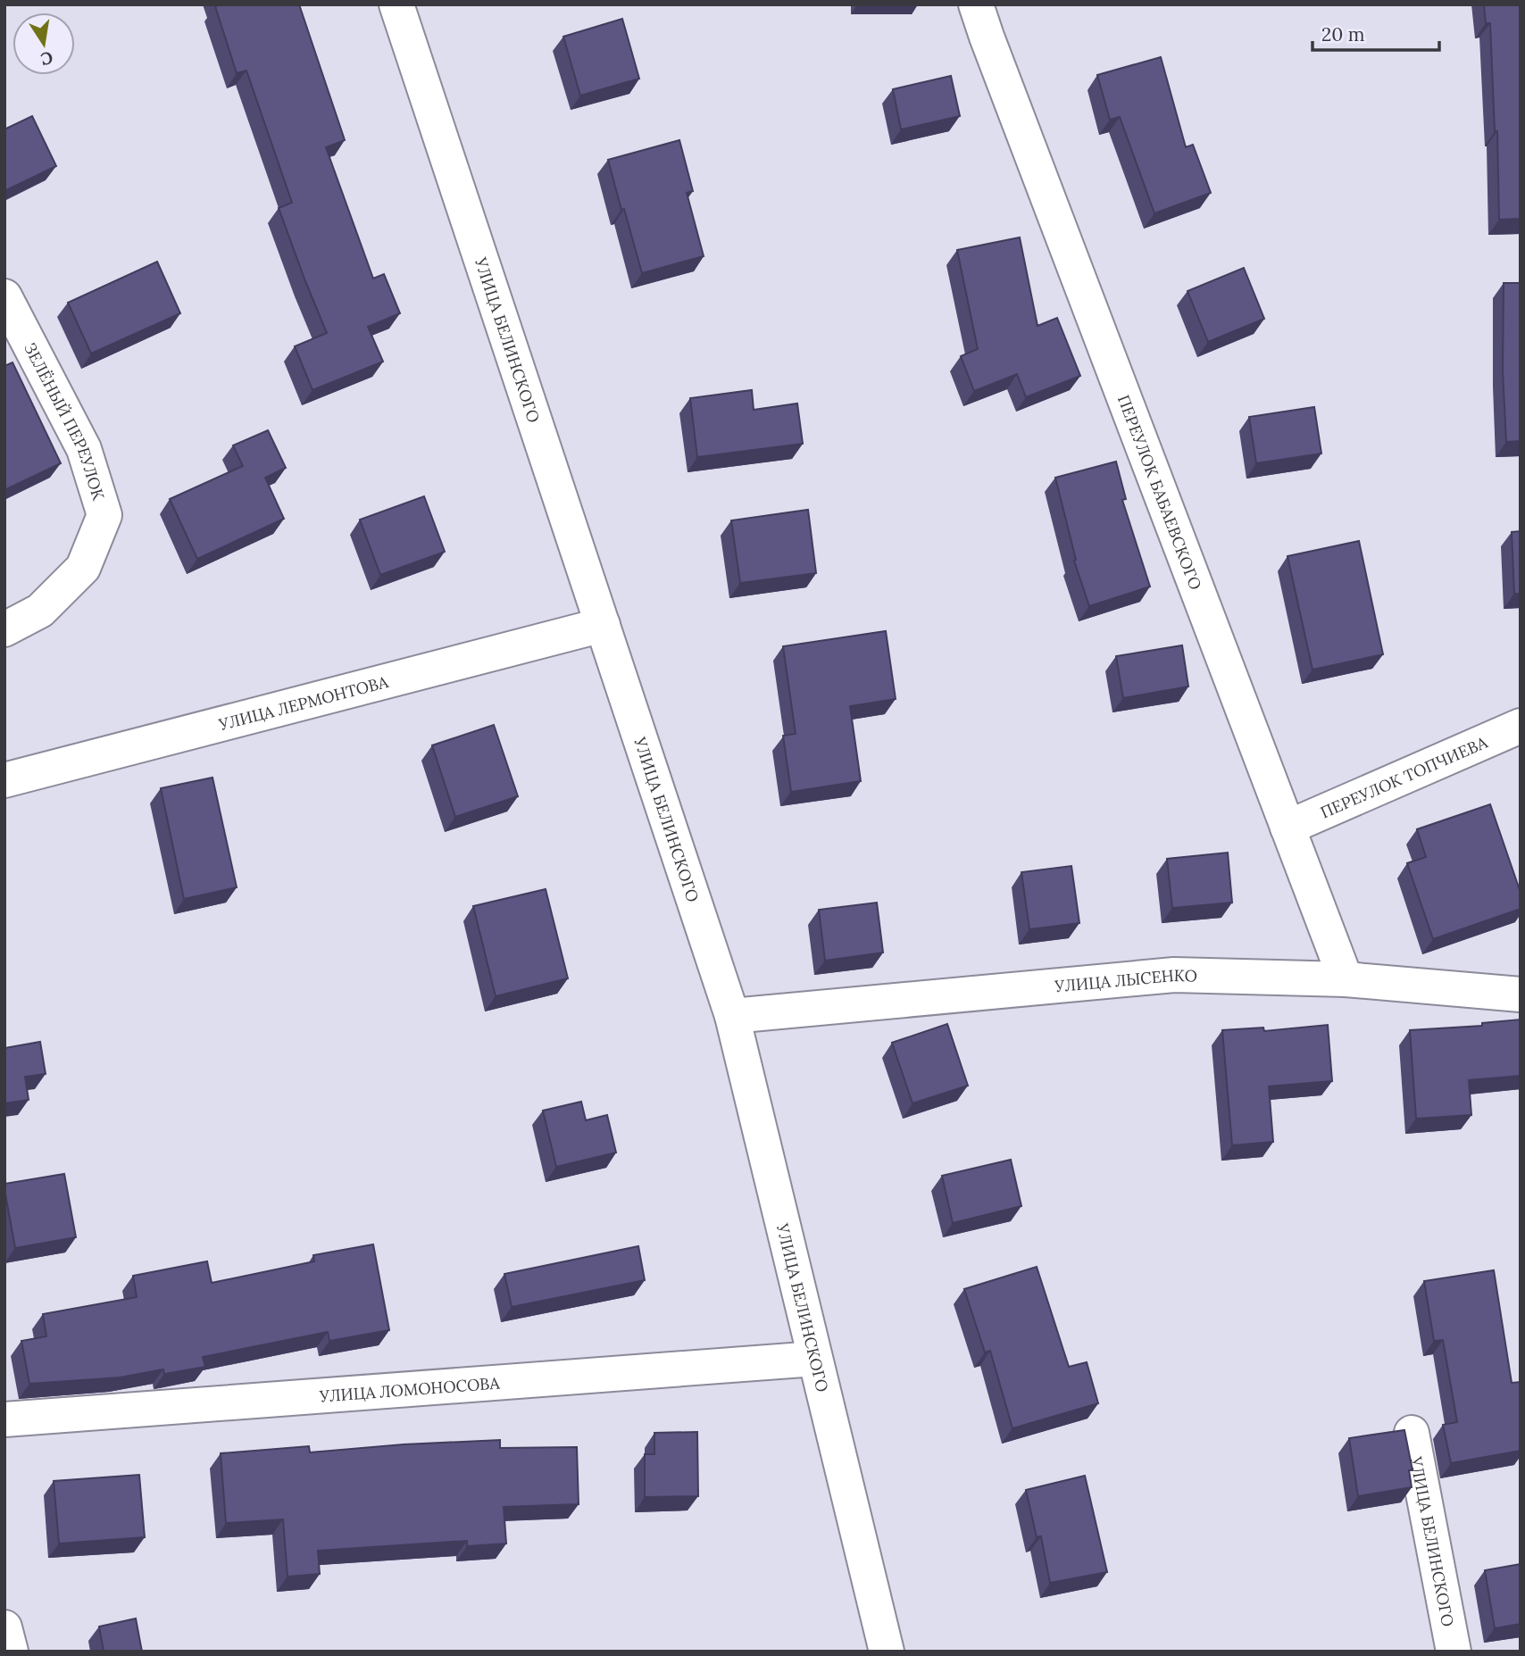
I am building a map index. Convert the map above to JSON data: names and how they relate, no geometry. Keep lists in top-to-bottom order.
{
  "streets": {
    "street": [
      "УЛИЦА БЕЛИНСКОГО",
      "ЗЕЛЁНЫЙ ПЕРЕУЛОК",
      "ПЕРЕУЛОК БАБАЕВСКОГО",
      "УЛИЦА ЛЕРМОНТОВА",
      "ПЕРЕУЛОК ТОПЧИЕВА",
      "УЛИЦА ЛЫСЕНКО",
      "УЛИЦА ЛОМОНОСОВА"
    ]
  },
  "crossings": [
    ["УЛИЦА БЕЛИНСКОГО", "УЛИЦА ЛЕРМОНТОВА"],
    ["УЛИЦА БЕЛИНСКОГО", "УЛИЦА ЛЫСЕНКО"],
    ["УЛИЦА БЕЛИНСКОГО", "УЛИЦА ЛОМОНОСОВА"],
    ["ПЕРЕУЛОК БАБАЕВСКОГО", "ПЕРЕУЛОК ТОПЧИЕВА"],
    ["ПЕРЕУЛОК БАБАЕВСКОГО", "УЛИЦА ЛЫСЕНКО"]
  ],
  "scale_bar": "20 m",
  "north": "bottom"
}
